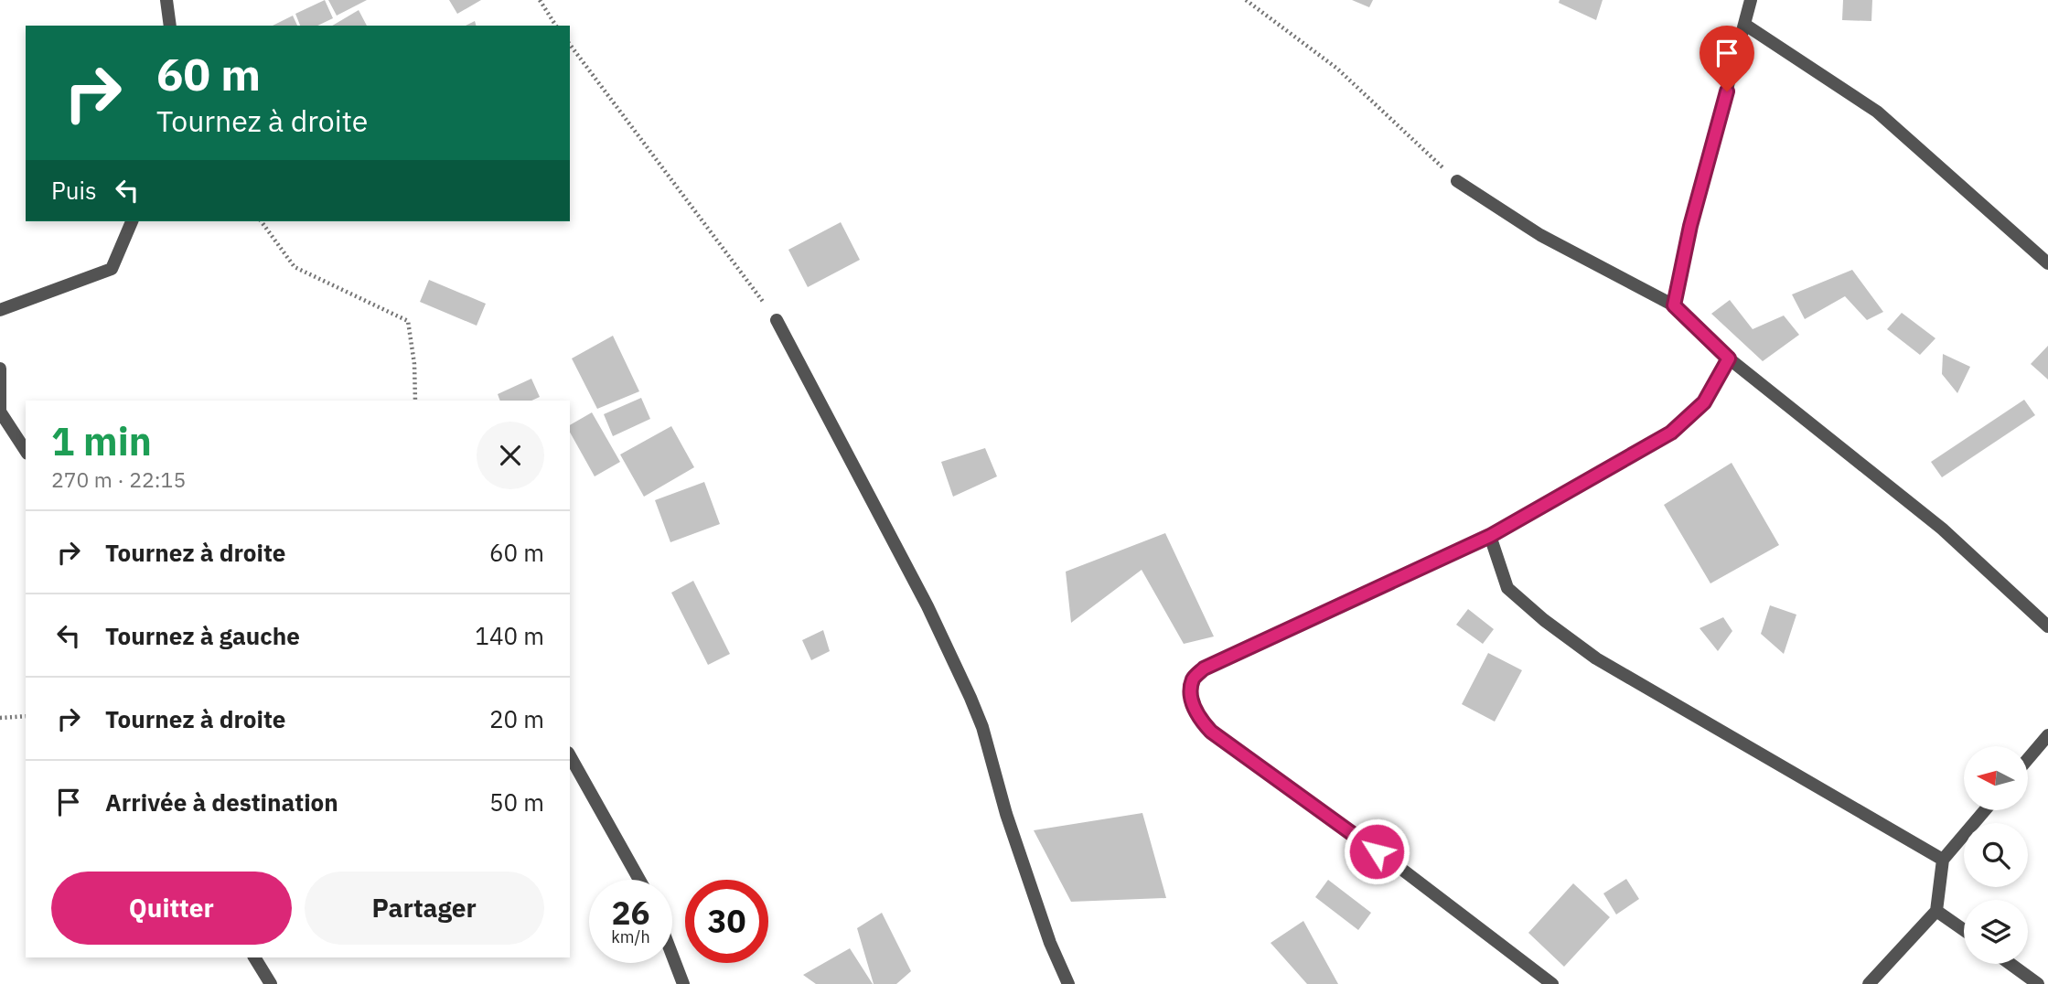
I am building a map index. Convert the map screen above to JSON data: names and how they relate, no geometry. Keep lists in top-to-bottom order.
{
  "north": "left",
  "page": {
    "turn": ["60 m", "Tournez à droite"],
    "then": "Puis",
    "heading": ["1 min", "270 m · 22:15"],
    "list": [
      {
        "name": "Tournez à droite",
        "value": "60 m"
      },
      {
        "name": "Tournez à gauche",
        "value": "140 m"
      },
      {
        "name": "Tournez à droite",
        "value": "20 m"
      },
      {
        "name": "Arrivée à destination",
        "value": "50 m"
      }
    ],
    "buttons": ["Quitter", "Partager"],
    "speed": "26 km/h",
    "limit": "30"
  }
}
